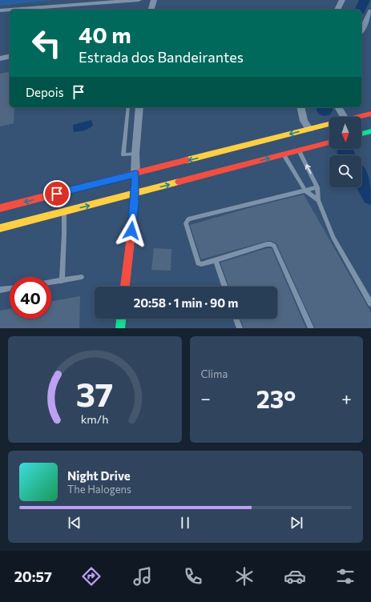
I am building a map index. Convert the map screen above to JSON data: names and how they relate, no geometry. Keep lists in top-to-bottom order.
{
  "north": "bottom",
  "page": {
    "turn": ["40 m", "Estrada dos Bandeirantes"],
    "then": "Depois",
    "limit": "40",
    "trip": "20:58 · 1 min · 90 m",
    "tile": "Clima",
    "heat": ["−", "23°", "+"],
    "song": ["Night Drive", "The Halogens"],
    "tabs": "20:57",
    "gauge": ["37", "km/h"]
  }
}
